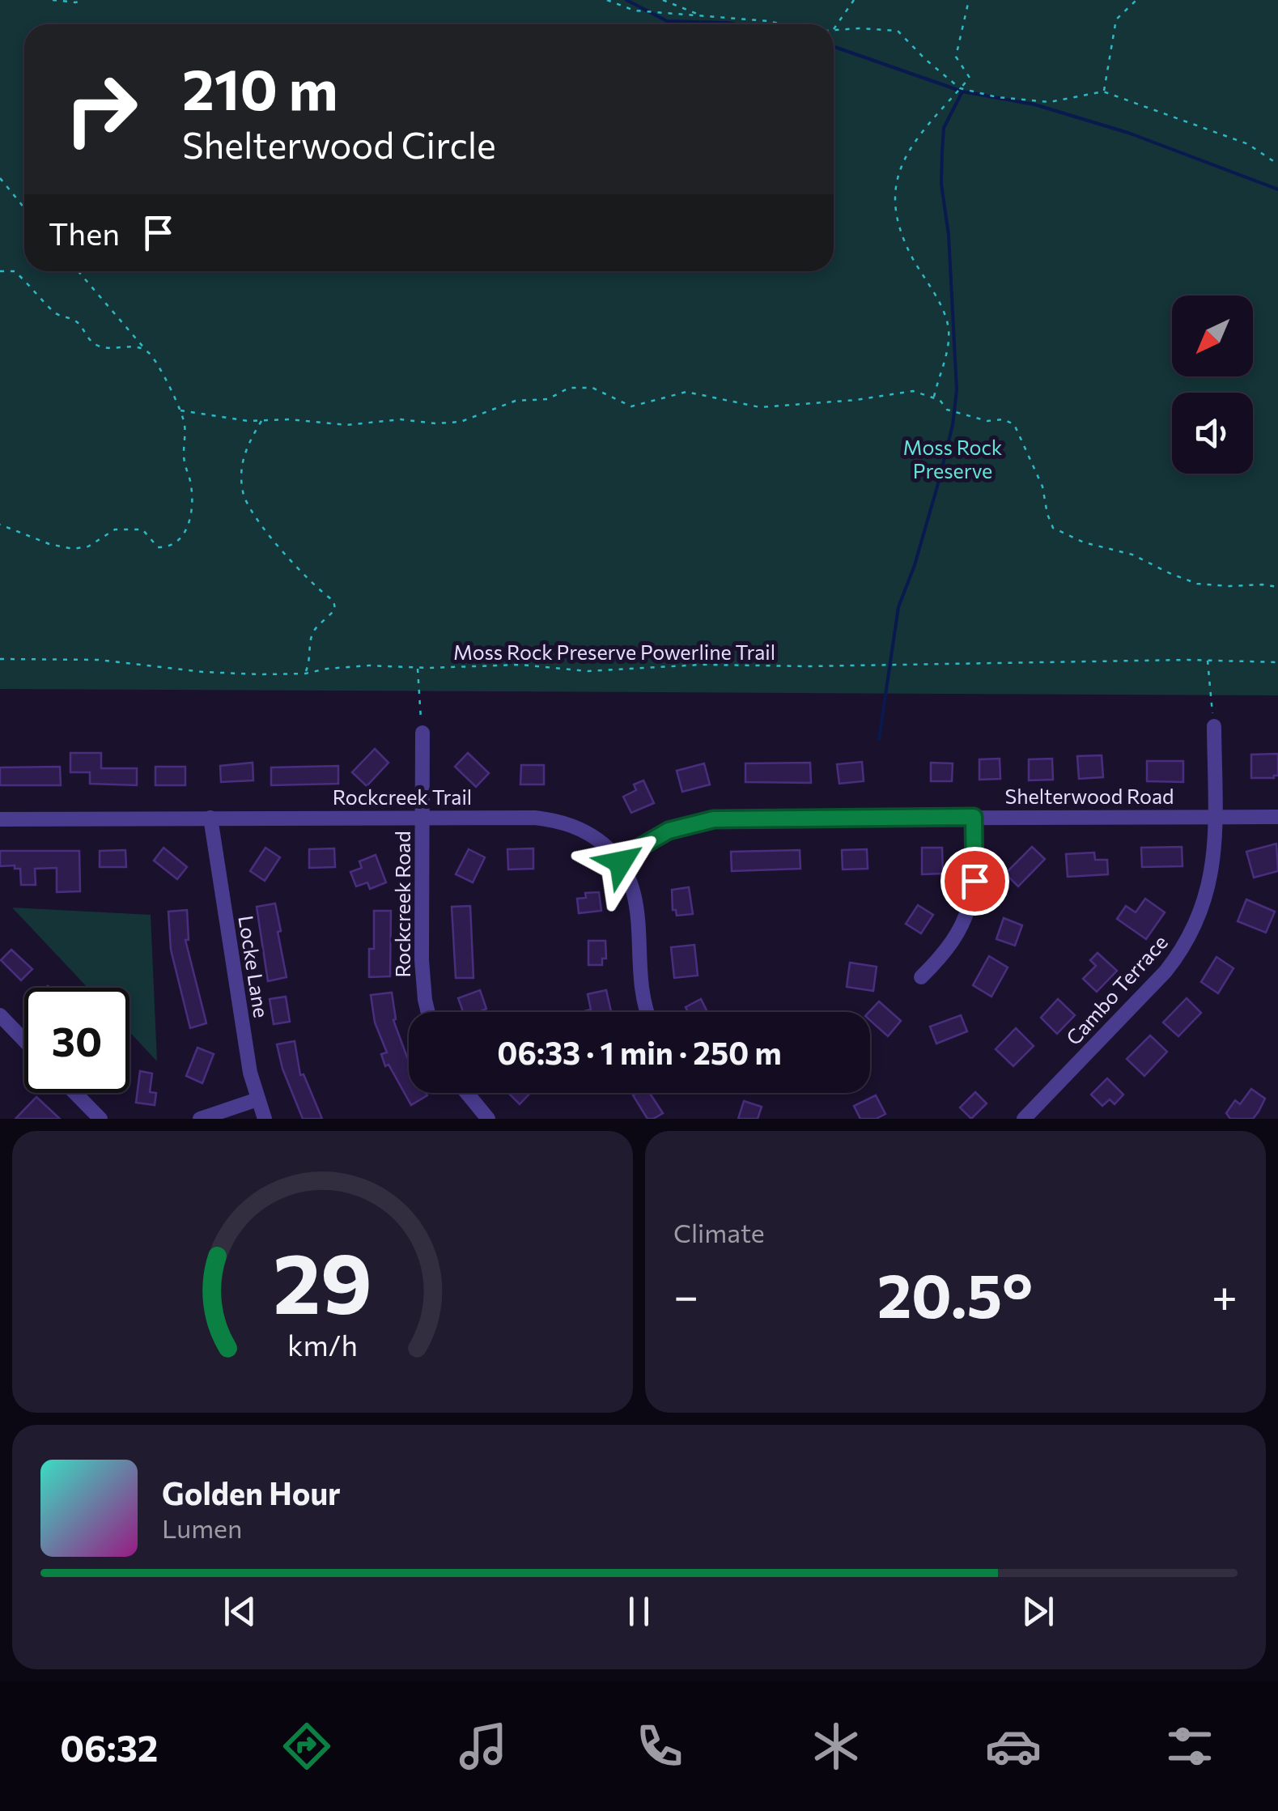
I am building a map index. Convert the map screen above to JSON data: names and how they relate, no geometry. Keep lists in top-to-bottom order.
{
  "streets": {
    "street": [
      "Shelterwood Road",
      "Rockcreek Trail",
      "Rockcreek Road",
      "Locke Lane",
      "Cambo Terrace"
    ],
    "path": ["Moss Rock Preserve Powerline Trail"]
  },
  "crossings": [
    ["Shelterwood Road", "Rockcreek Trail"],
    ["Shelterwood Road", "Cambo Terrace"],
    ["Rockcreek Trail", "Rockcreek Road"],
    ["Rockcreek Trail", "Locke Lane"]
  ],
  "parks": ["Moss Rock Preserve"],
  "north": "bottom left",
  "page": {
    "turn": ["210 m", "Shelterwood Circle"],
    "then": "Then",
    "limit": "30",
    "trip": "06:33 · 1 min · 250 m",
    "tile": "Climate",
    "heat": ["−", "20.5°", "+"],
    "song": ["Golden Hour", "Lumen"],
    "tabs": "06:32",
    "gauge": ["29", "km/h"]
  }
}
